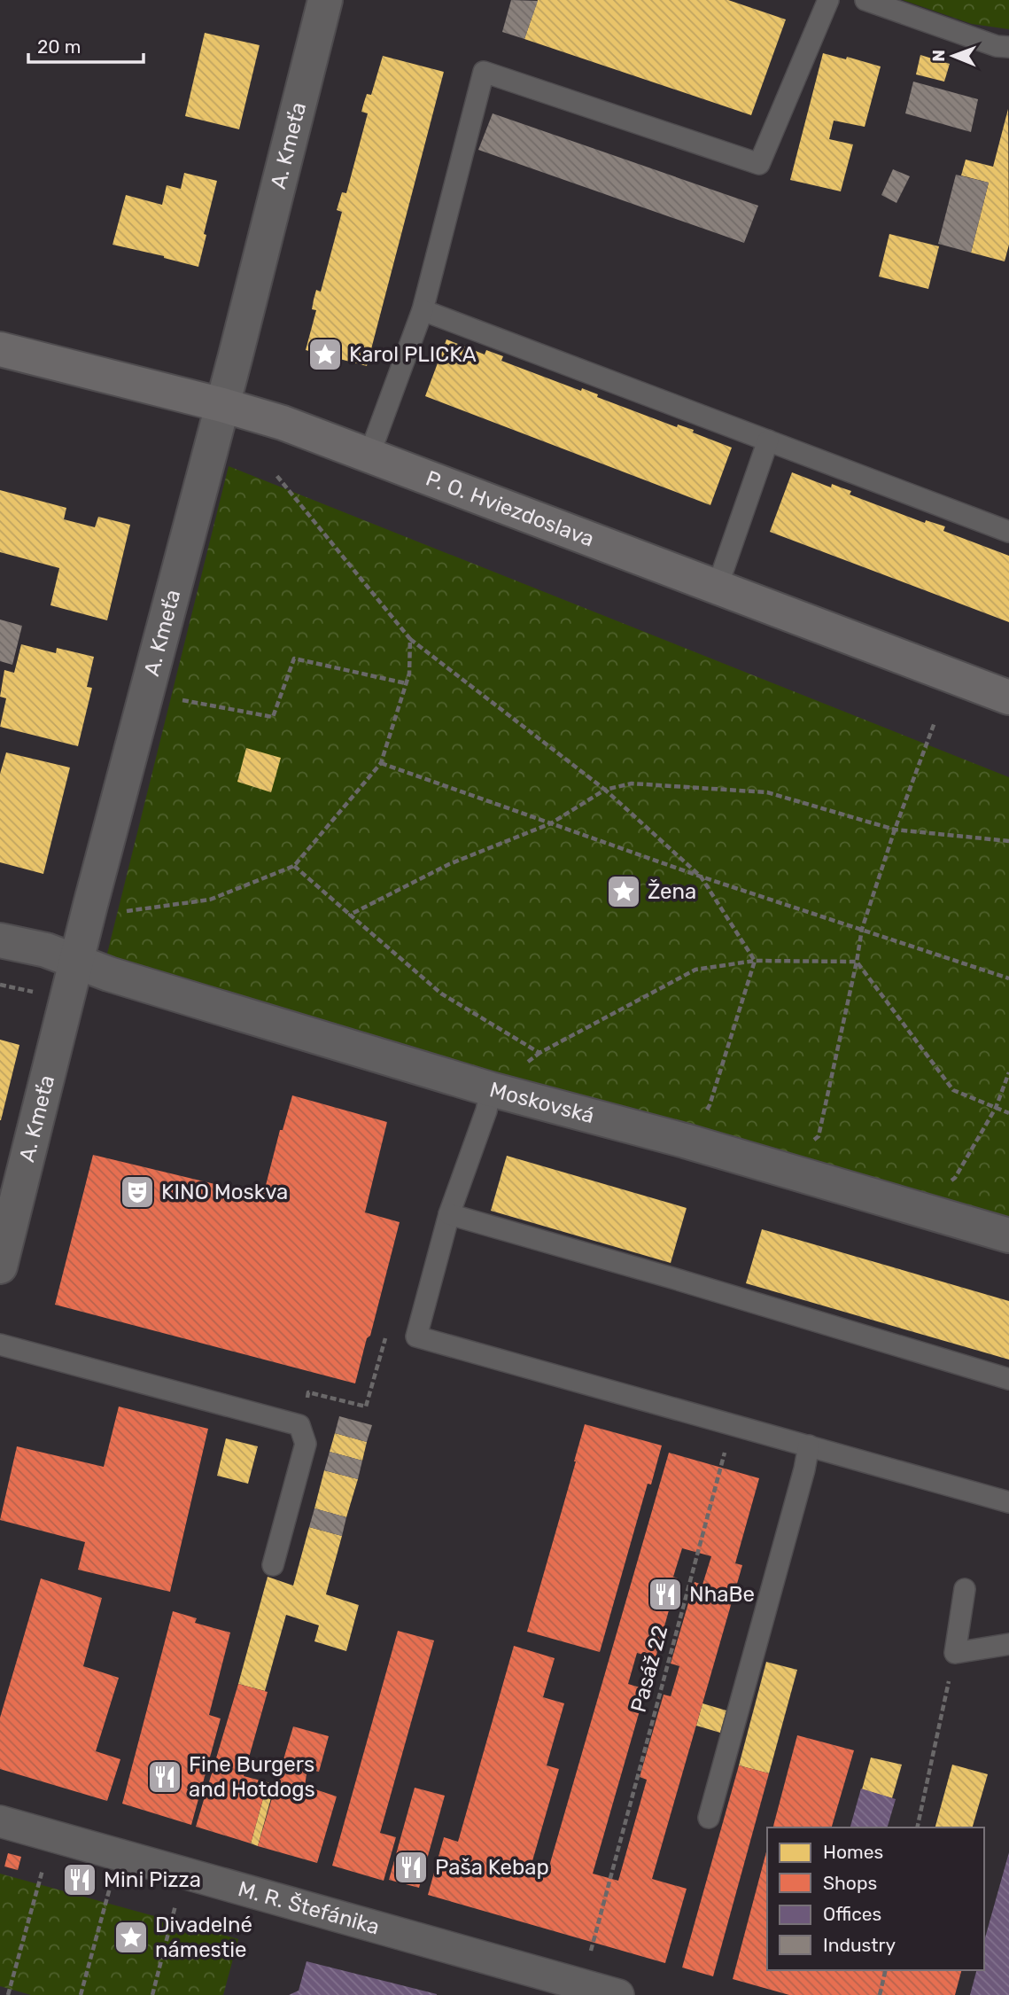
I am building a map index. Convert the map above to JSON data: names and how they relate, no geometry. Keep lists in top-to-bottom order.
{
  "streets": {
    "main road": ["P. O. Hviezdoslava"],
    "street": ["A. Kmeťa", "Moskovská", "M. R. Štefánika"],
    "path": ["Pasáž 22"]
  },
  "crossings": [
    ["A. Kmeťa", "P. O. Hviezdoslava"],
    ["A. Kmeťa", "Moskovská"],
    ["Pasáž 22", "M. R. Štefánika"]
  ],
  "places": {
    "place": ["Karol PLICKA", "Žena", "Divadelné námestie"],
    "theatre": ["KINO Moskva"],
    "restaurant": [
      "NhaBe",
      "Fine Burgers and Hotdogs",
      "Paša Kebap",
      "Mini Pizza"
    ]
  },
  "legend": [
    "Homes",
    "Shops",
    "Offices",
    "Industry"
  ],
  "scale_bar": "20 m",
  "north": "left"
}
